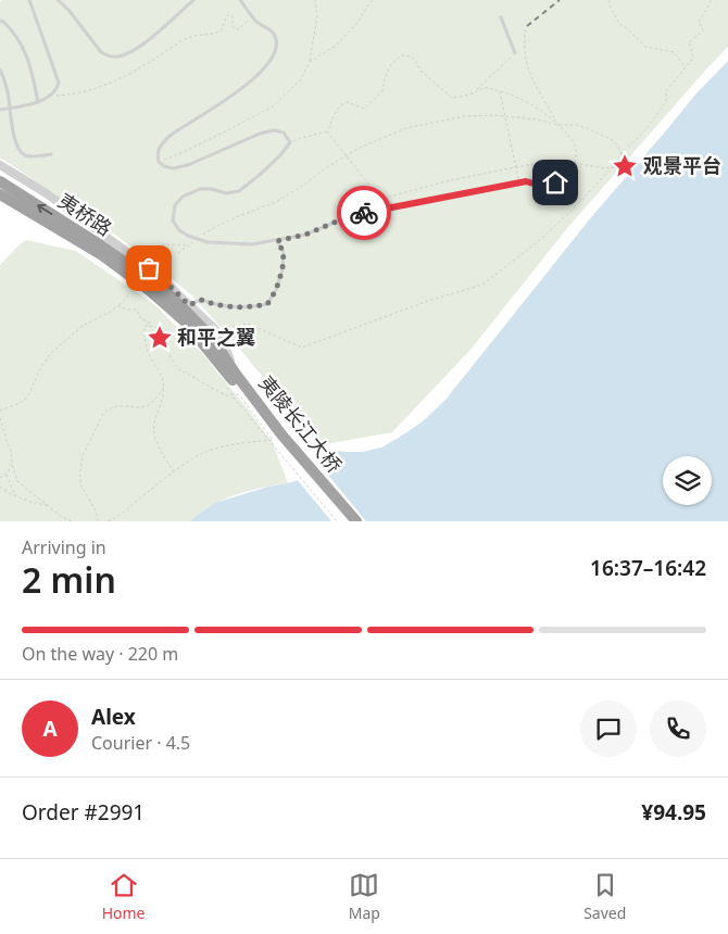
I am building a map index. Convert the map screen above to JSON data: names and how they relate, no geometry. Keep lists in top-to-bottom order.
{
  "streets": {
    "highway": ["夷桥路", "夷陵长江大桥"]
  },
  "crossings": [
    ["夷桥路", "夷陵长江大桥"]
  ],
  "places": {
    "place": ["观景平台", "和平之翼"]
  },
  "page": {
    "heading": ["2 min", "Arriving in", "16:37–16:42"],
    "panel": [
      "Alex",
      "Courier · 4.5",
      "Order #2991",
      "¥94.95"
    ],
    "bar": "On the way · 220 m",
    "round": "A",
    "tabs": ["Home", "Map", "Saved"]
  }
}
